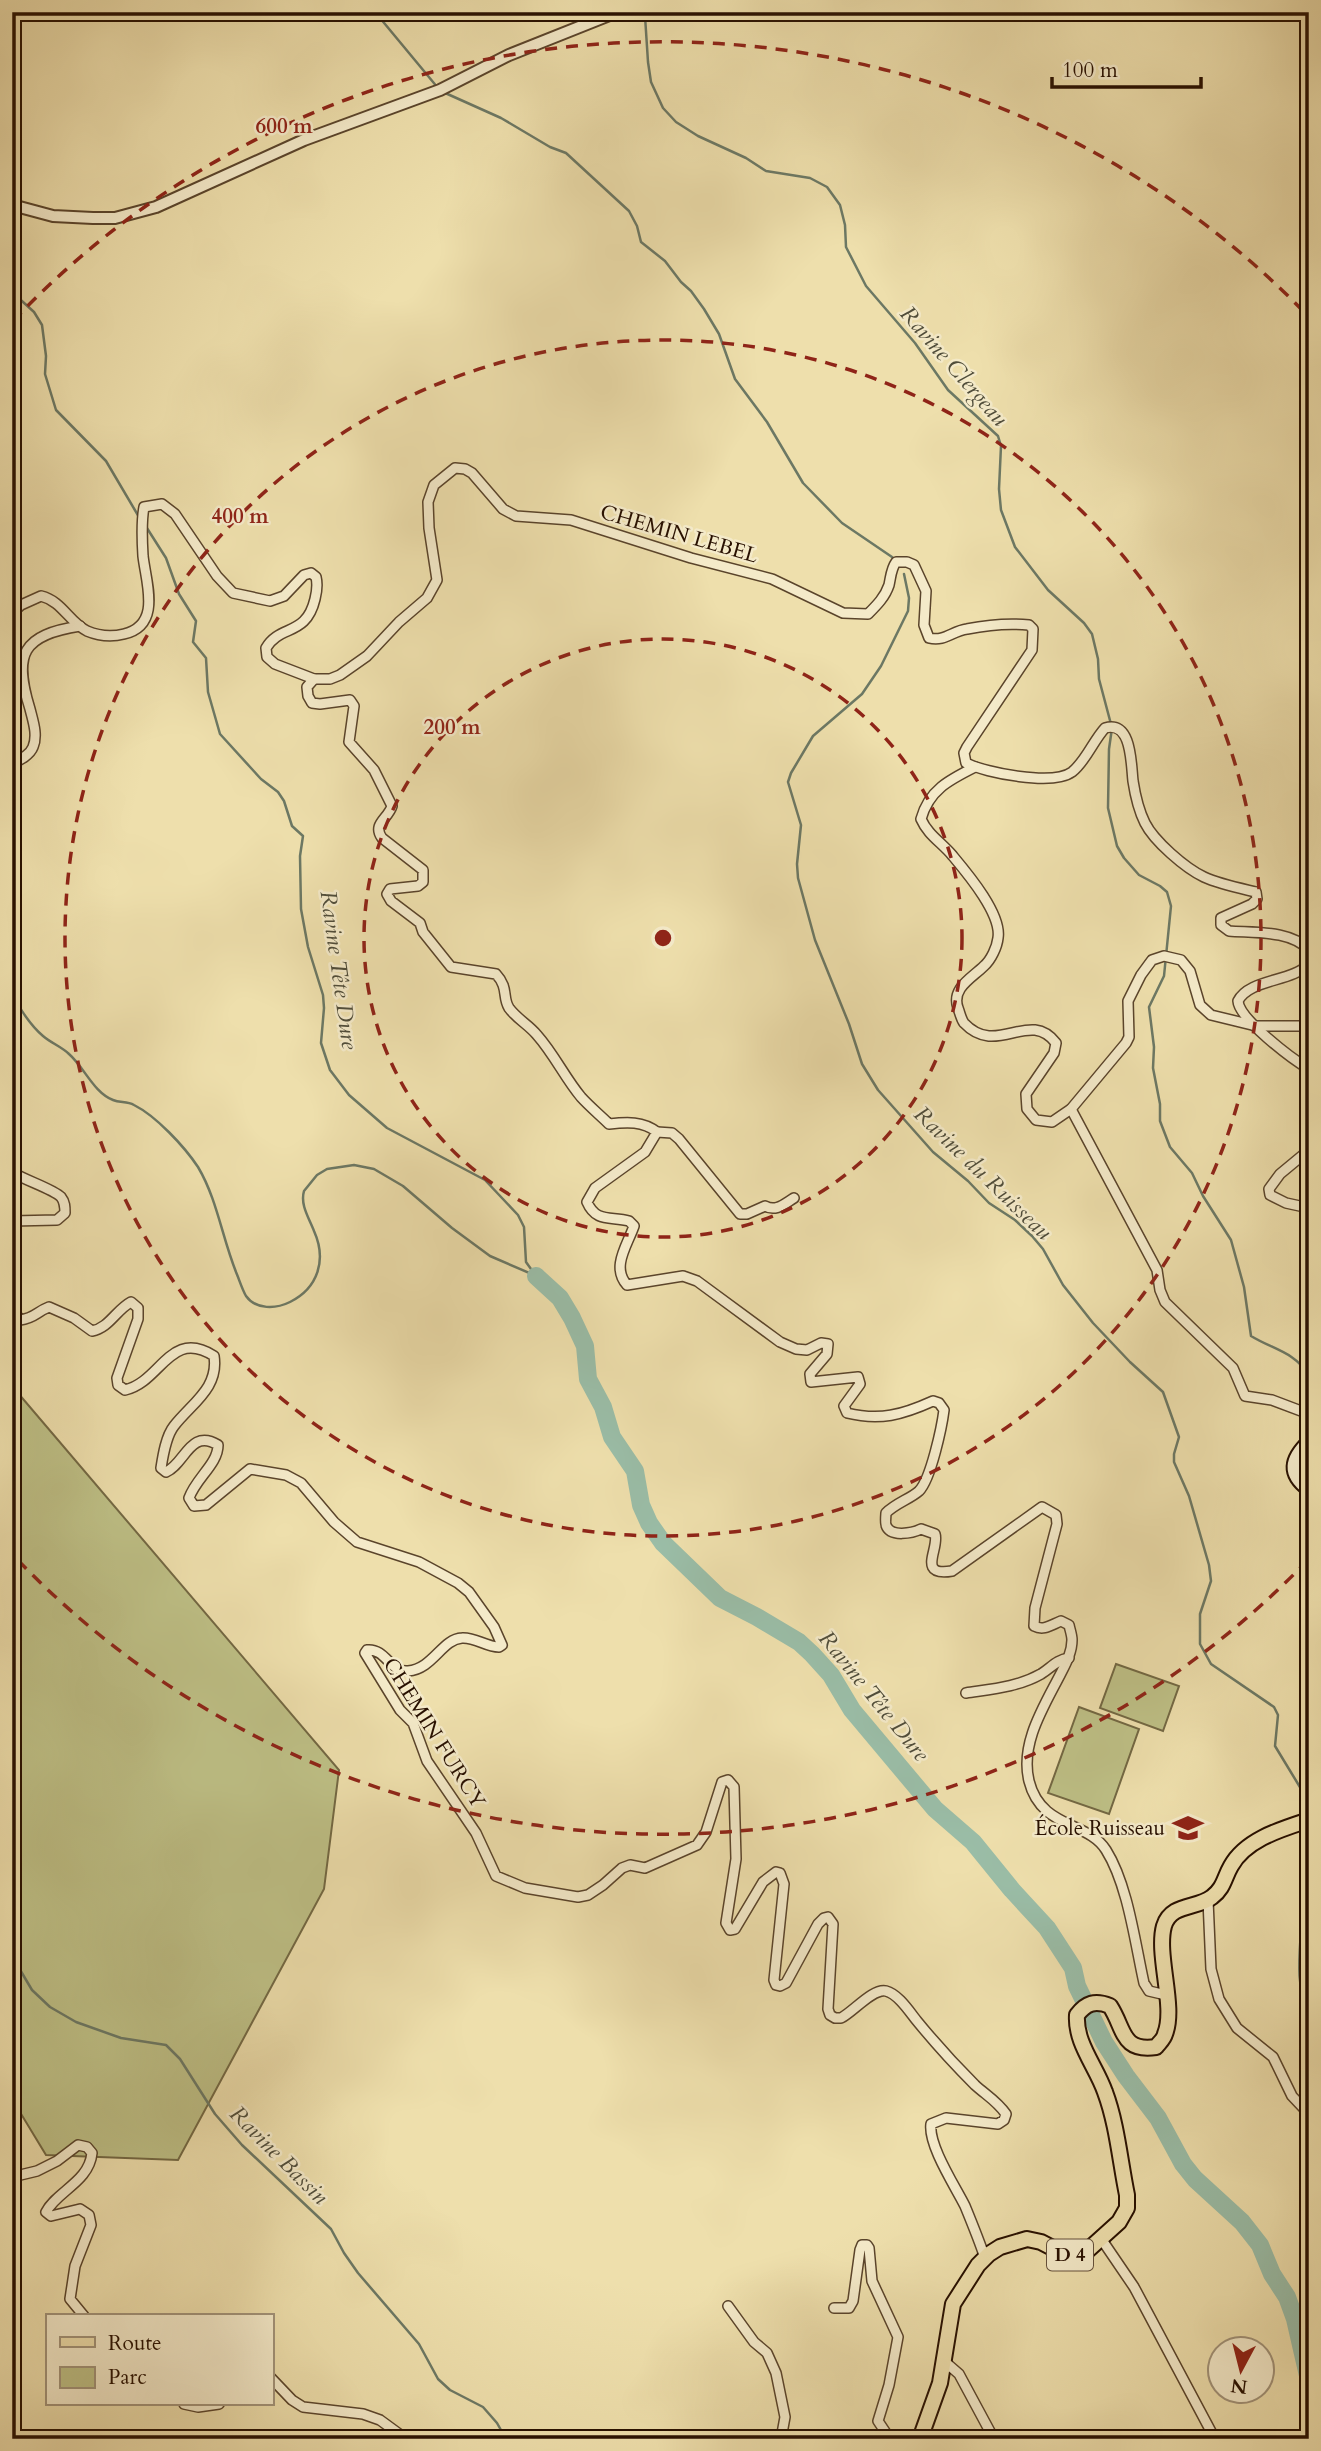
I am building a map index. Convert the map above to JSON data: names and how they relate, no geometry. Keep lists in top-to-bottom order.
{
  "streets": {
    "main road": ["D 4"],
    "street": ["CHEMIN LEBEL", "CHEMIN FURCY"]
  },
  "crossings": [
    ["CHEMIN FURCY", "D 4"]
  ],
  "water": [
    "Ravine Clergeau",
    "Ravine Tête Dure",
    "Ravine du Ruisseau",
    "Ravine Bassin"
  ],
  "places": {
    "school or university": ["École Ruisseau"]
  },
  "legend": ["Route", "Parc"],
  "scale_bar": "100 m",
  "north": "bottom",
  "rings": ["600 m", "400 m", "200 m"]
}
